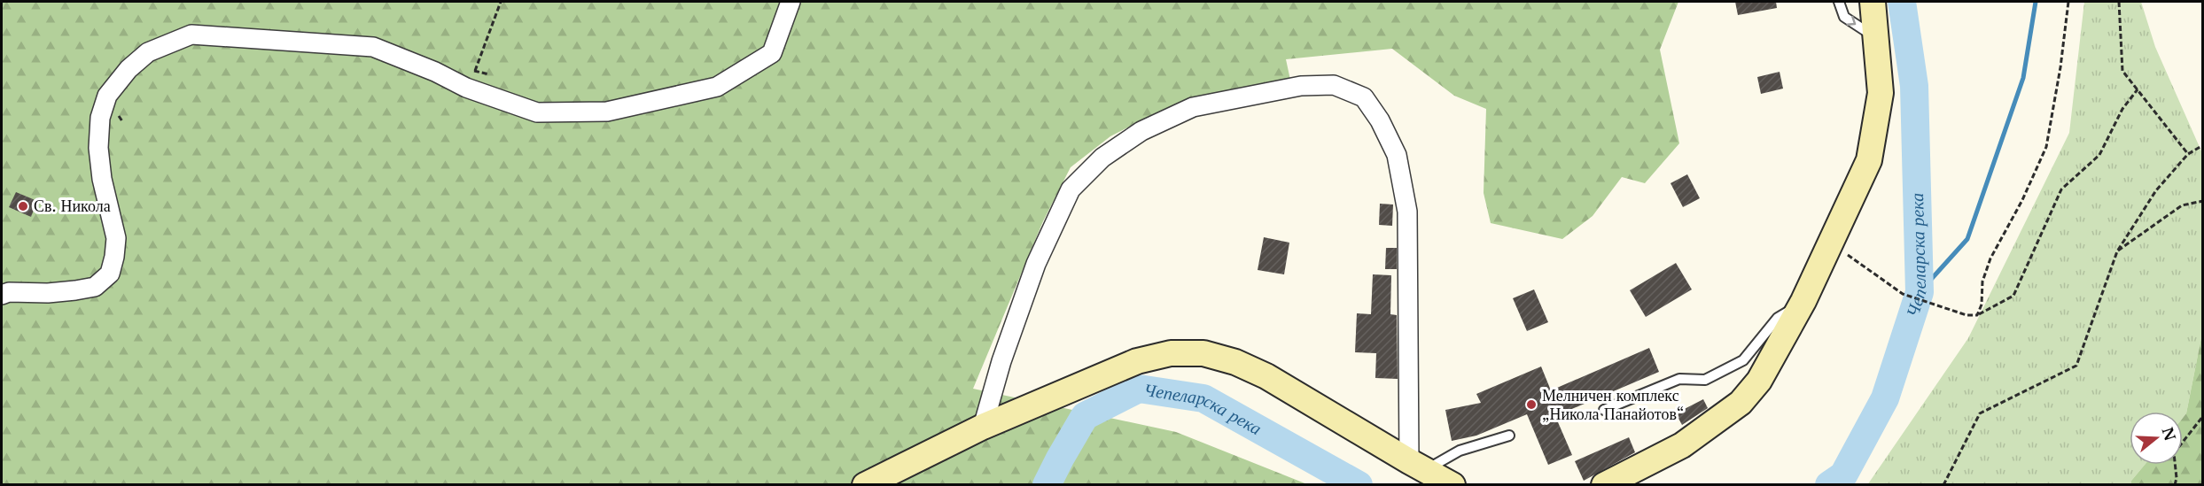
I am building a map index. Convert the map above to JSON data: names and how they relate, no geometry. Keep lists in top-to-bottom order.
{
  "water": ["Чепеларска река"],
  "places": ["Св. Никола", "Мелничен комплекс „Никола Панайотов“"],
  "north": "right"
}
